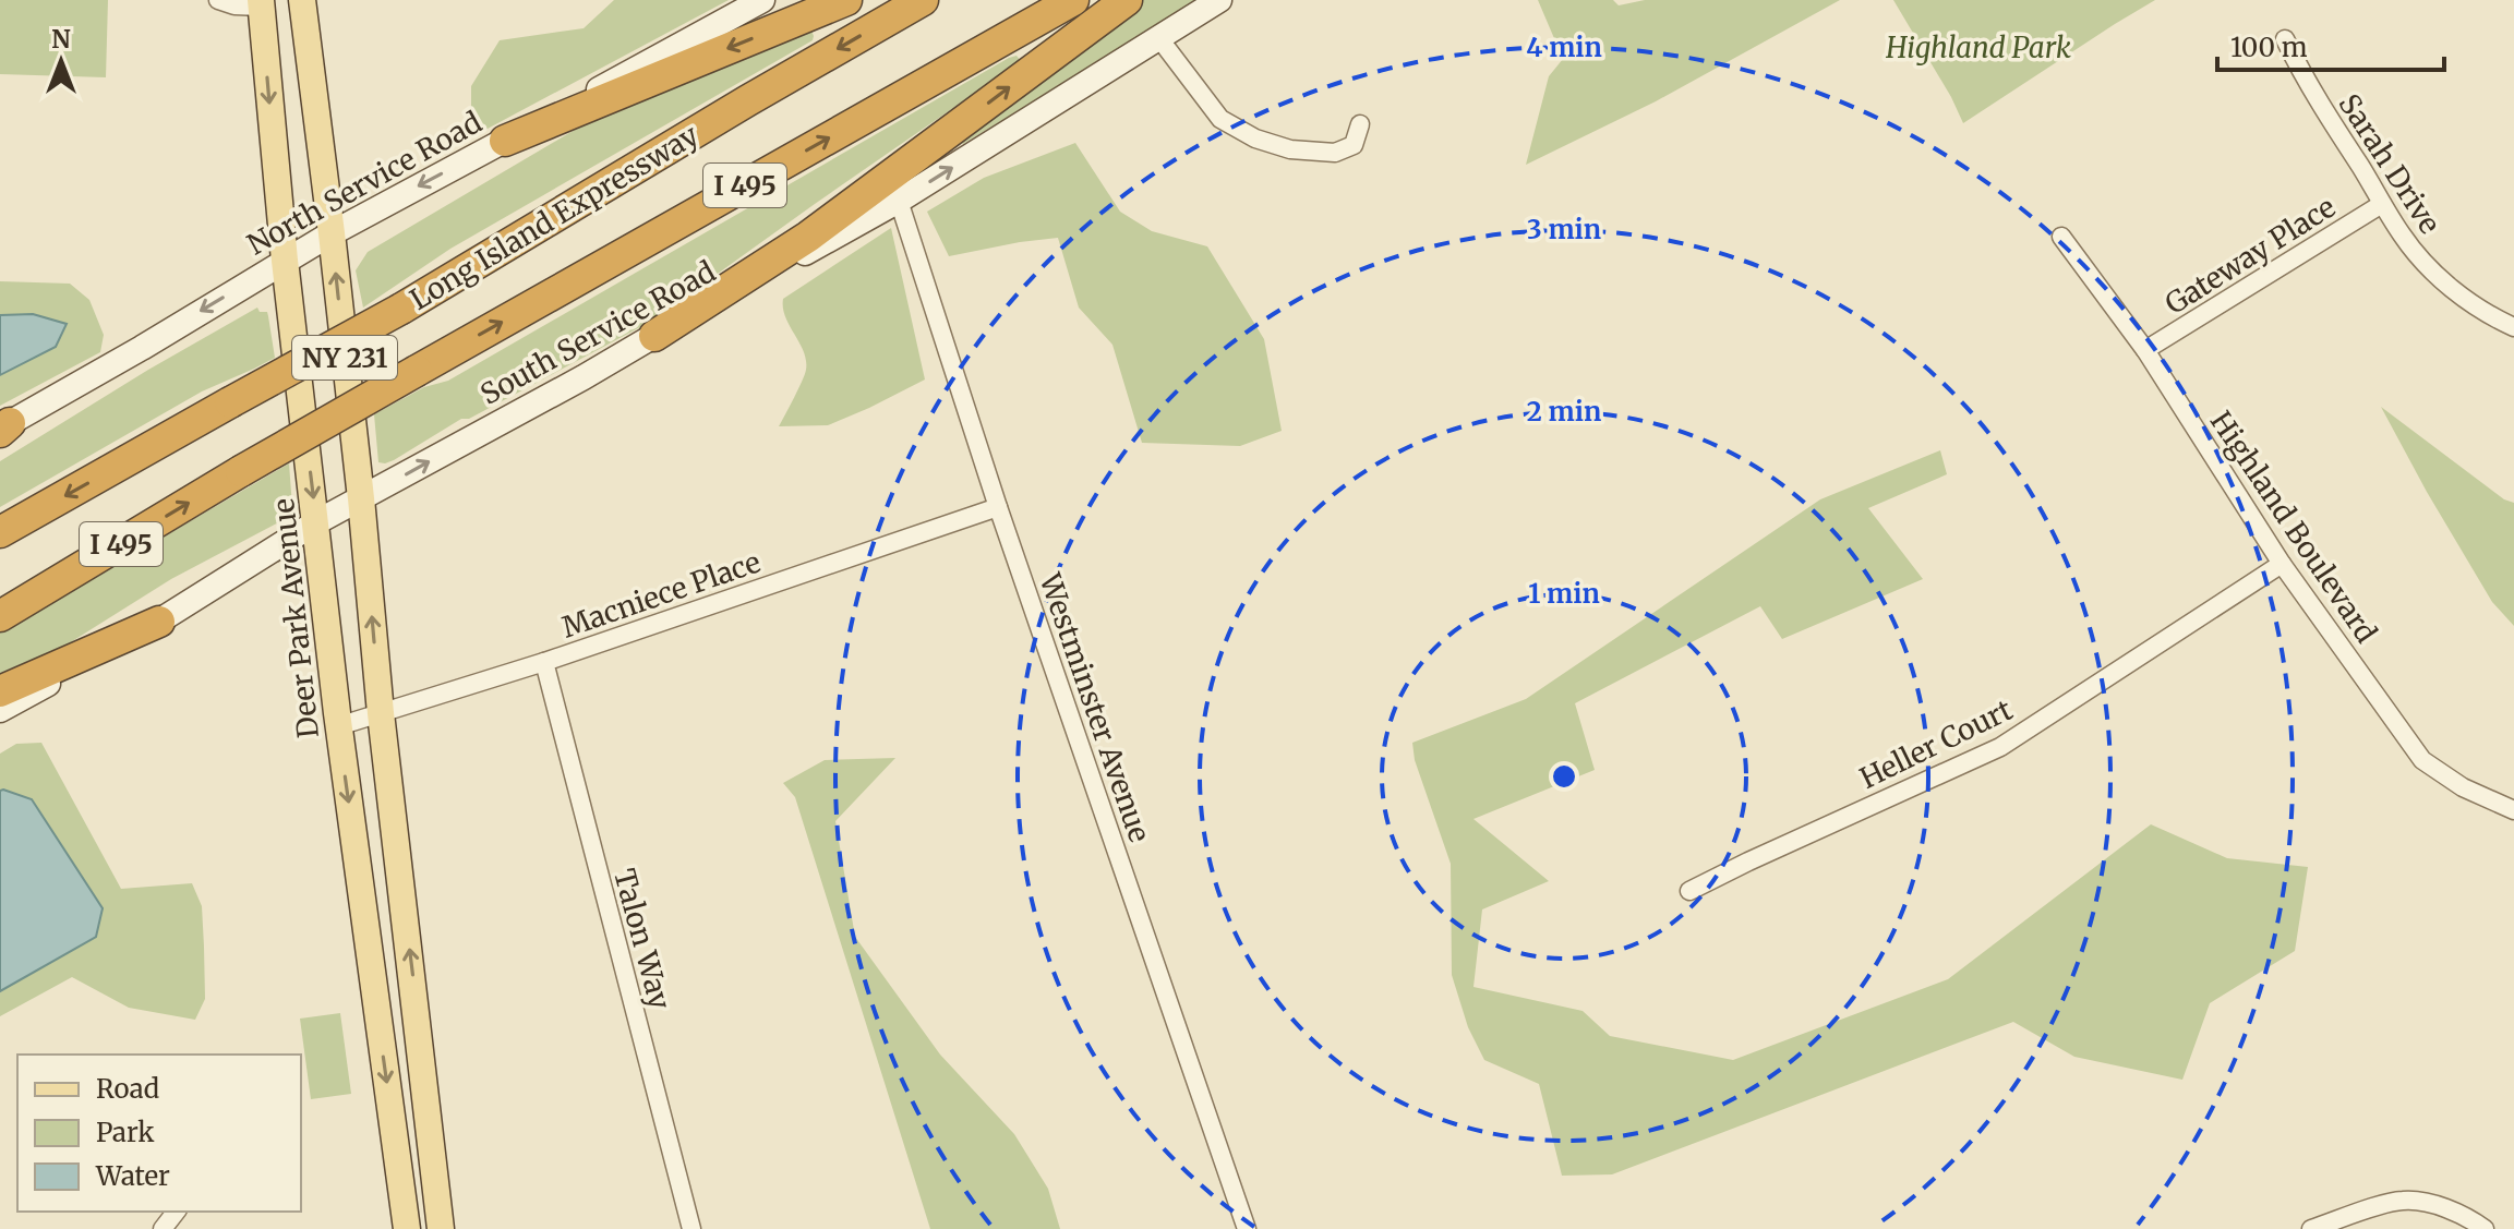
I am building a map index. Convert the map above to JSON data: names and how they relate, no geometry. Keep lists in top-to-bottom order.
{
  "streets": {
    "highway": ["I 495", "Long Island Expressway"],
    "main road": [
      "North Service Road",
      "South Service Road",
      "NY 231",
      "Deer Park Avenue"
    ],
    "street": [
      "Sarah Drive",
      "Gateway Place",
      "Highland Boulevard",
      "Macniece Place",
      "Westminster Avenue",
      "Heller Court",
      "Talon Way"
    ]
  },
  "crossings": [
    ["Sarah Drive", "Gateway Place"],
    ["North Service Road", "NY 231"],
    ["North Service Road", "Deer Park Avenue"],
    ["Gateway Place", "Highland Boulevard"],
    ["South Service Road", "NY 231"],
    ["South Service Road", "Deer Park Avenue"],
    ["South Service Road", "Westminster Avenue"],
    ["NY 231", "Macniece Place"],
    ["Highland Boulevard", "Heller Court"],
    ["Macniece Place", "Deer Park Avenue"],
    ["Macniece Place", "Westminster Avenue"],
    ["Macniece Place", "Talon Way"]
  ],
  "one_way": ["North Service Road", "South Service Road"],
  "parks": ["Highland Park"],
  "legend": ["Road", "Park", "Water"],
  "scale_bar": "100 m",
  "north": "top",
  "rings": [
    "4 min",
    "3 min",
    "2 min",
    "1 min"
  ]
}
